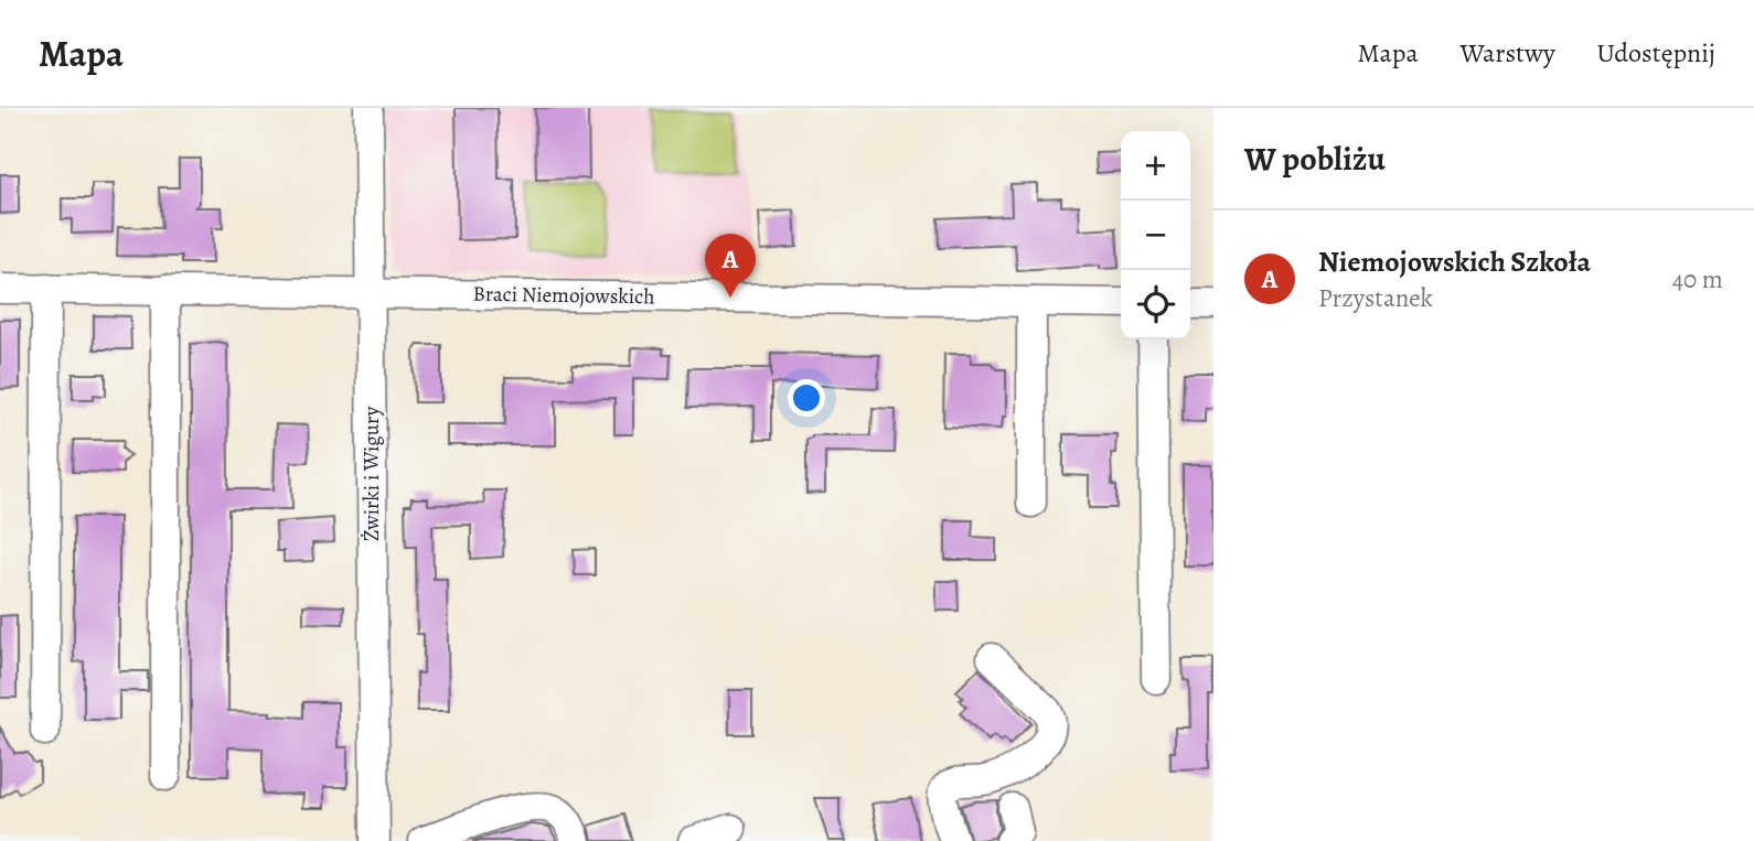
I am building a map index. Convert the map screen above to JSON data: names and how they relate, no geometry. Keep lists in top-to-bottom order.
{
  "streets": {
    "street": ["Braci Niemojowskich", "Żwirki i Wigury"]
  },
  "crossings": [
    ["Braci Niemojowskich", "Żwirki i Wigury"]
  ],
  "page": {
    "header": "Mapa",
    "nav": ["Mapa", "Warstwy", "Udostępnij"],
    "heading": "W pobliżu",
    "map_buttons": ["+", "−"],
    "list": [
      {
        "mark": "A",
        "name": "Niemojowskich Szkoła",
        "note": "Przystanek",
        "value": "40 m"
      }
    ],
    "pins": "A"
  }
}
